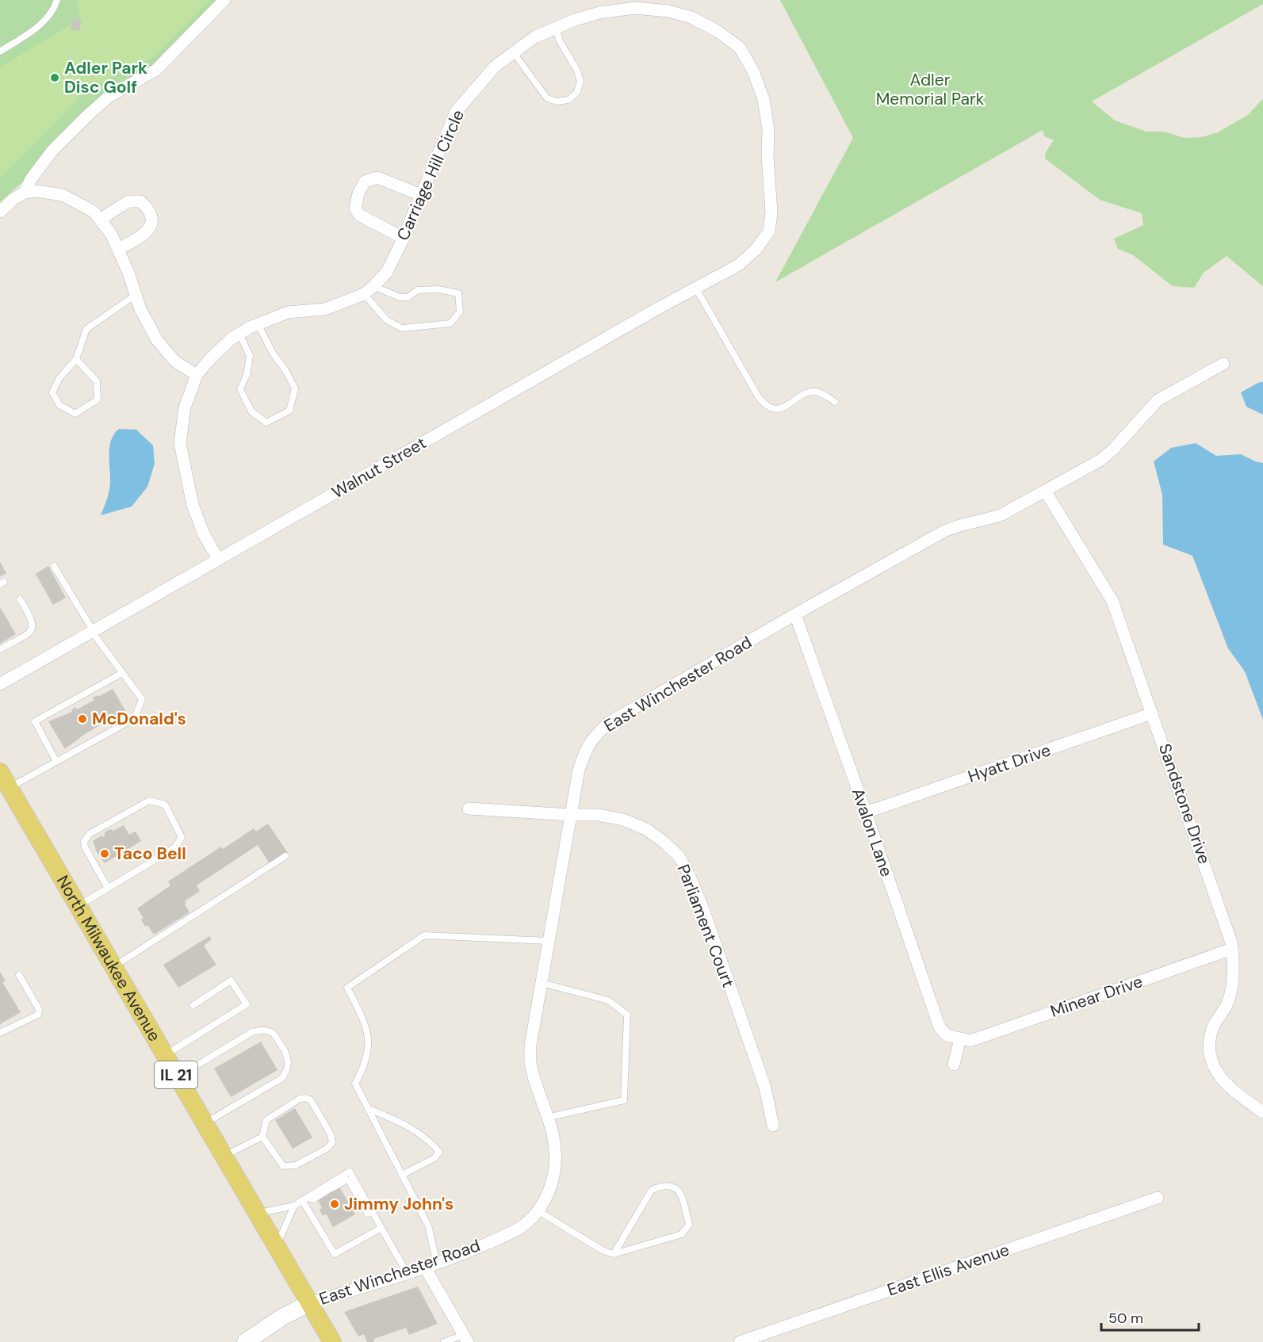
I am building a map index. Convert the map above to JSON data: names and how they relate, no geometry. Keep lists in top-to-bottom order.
{
  "streets": {
    "main road": ["North Milwaukee Avenue", "IL 21"],
    "street": [
      "Carriage Hill Circle",
      "Walnut Street",
      "East Winchester Road",
      "Hyatt Drive",
      "Sandstone Drive",
      "Avalon Lane",
      "Parliament Court",
      "Minear Drive",
      "East Ellis Avenue"
    ]
  },
  "crossings": [
    ["Carriage Hill Circle", "Walnut Street"],
    ["East Winchester Road", "Sandstone Drive"],
    ["East Winchester Road", "Avalon Lane"],
    ["East Winchester Road", "Parliament Court"],
    ["East Winchester Road", "North Milwaukee Avenue"],
    ["Hyatt Drive", "Sandstone Drive"],
    ["Hyatt Drive", "Avalon Lane"],
    ["Sandstone Drive", "Minear Drive"],
    ["Avalon Lane", "Minear Drive"]
  ],
  "parks": ["Adler Memorial Park"],
  "places": [
    "Adler Park Disc Golf",
    "McDonald's",
    "Taco Bell",
    "Jimmy John's"
  ],
  "scale_bar": "50 m"
}
